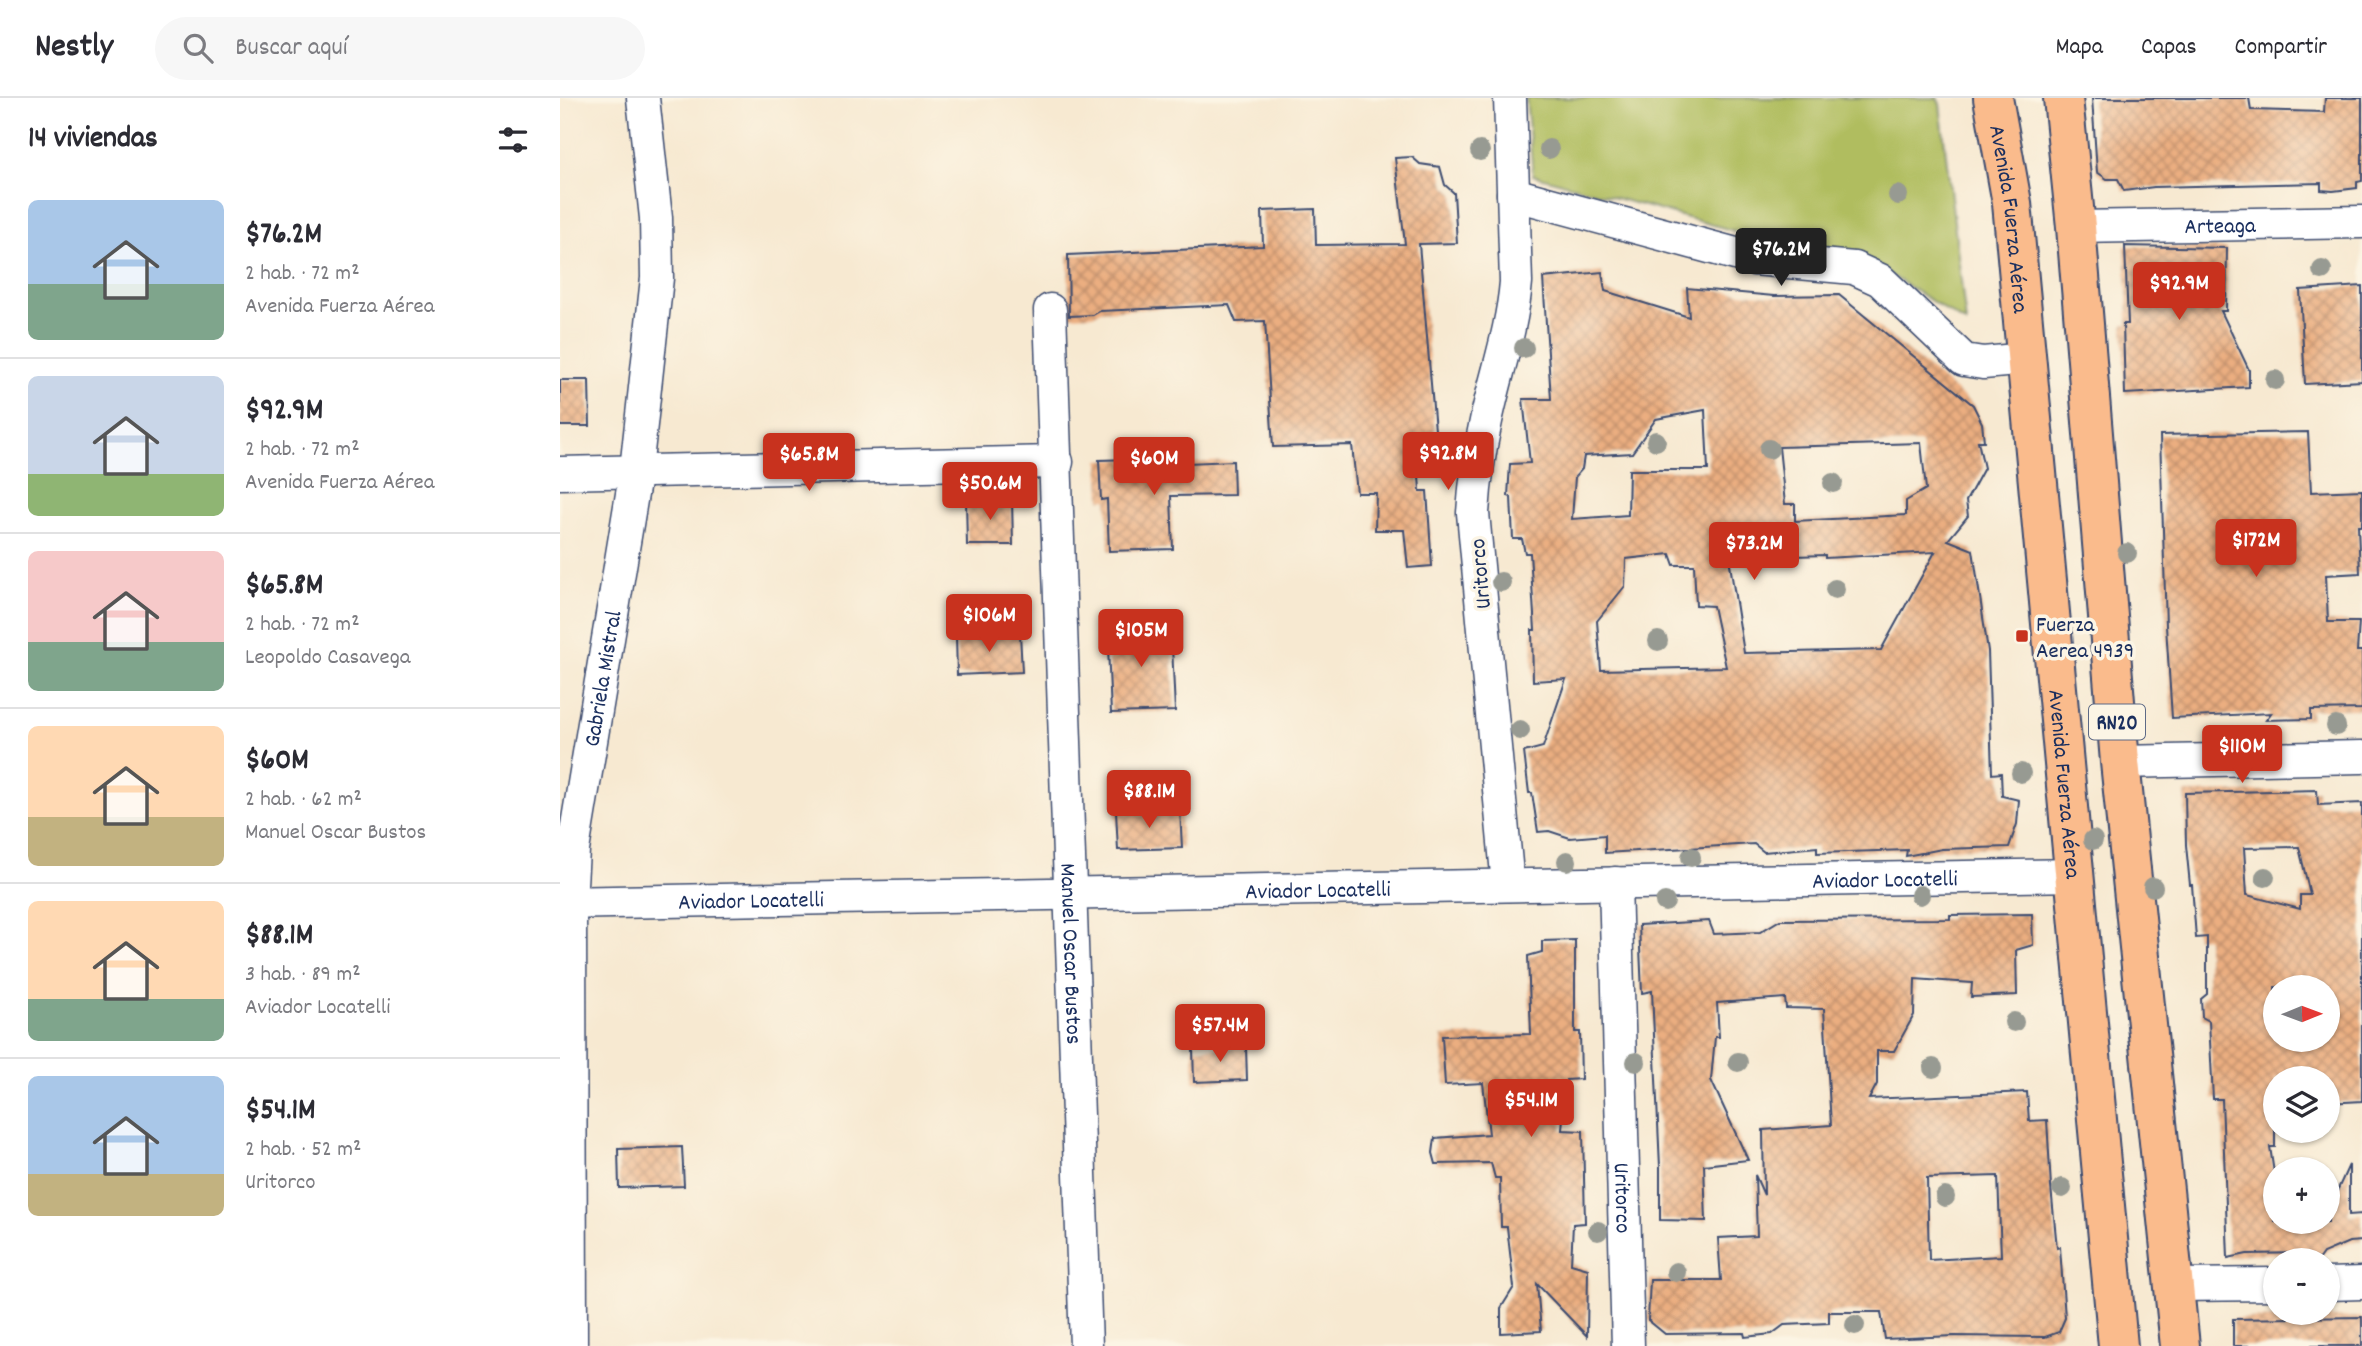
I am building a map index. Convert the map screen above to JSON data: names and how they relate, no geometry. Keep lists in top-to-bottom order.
{
  "streets": {
    "main road": ["Avenida Fuerza Aérea", "RN20"],
    "street": [
      "Arteaga",
      "Uritorco",
      "Gabriela Mistral",
      "Aviador Locatelli",
      "Manuel Oscar Bustos"
    ]
  },
  "crossings": [
    ["Avenida Fuerza Aérea", "Aviador Locatelli"],
    ["Arteaga", "RN20"],
    ["Uritorco", "Aviador Locatelli"],
    ["Gabriela Mistral", "Aviador Locatelli"],
    ["Aviador Locatelli", "Manuel Oscar Bustos"]
  ],
  "places": {
    "transit": ["Fuerza Aerea 4939"]
  },
  "north": "right",
  "page": {
    "header": "Nestly",
    "search": "Buscar aquí",
    "nav": ["Mapa", "Capas", "Compartir"],
    "heading": "14 viviendas",
    "list": [
      {
        "name": "$76.2M",
        "note": "2 hab. · 72 m² · Avenida Fuerza Aérea"
      },
      {
        "name": "$92.9M",
        "note": "2 hab. · 72 m² · Avenida Fuerza Aérea"
      },
      {
        "name": "$65.8M",
        "note": "2 hab. · 72 m² · Leopoldo Casavega"
      },
      {
        "name": "$60M",
        "note": "2 hab. · 62 m² · Manuel Oscar Bustos"
      },
      {
        "name": "$88.1M",
        "note": "3 hab. · 89 m² · Aviador Locatelli"
      },
      {
        "name": "$54.1M",
        "note": "2 hab. · 52 m² · Uritorco"
      }
    ],
    "price": [
      "$76.2M",
      "$92.9M",
      "$92.8M",
      "$65.8M",
      "$60M",
      "$50.6M",
      "$172M",
      "$73.2M",
      "$106M",
      "$105M",
      "$110M",
      "$88.1M",
      "$57.4M",
      "$54.1M"
    ],
    "map_buttons": ["+", "−"]
  }
}
